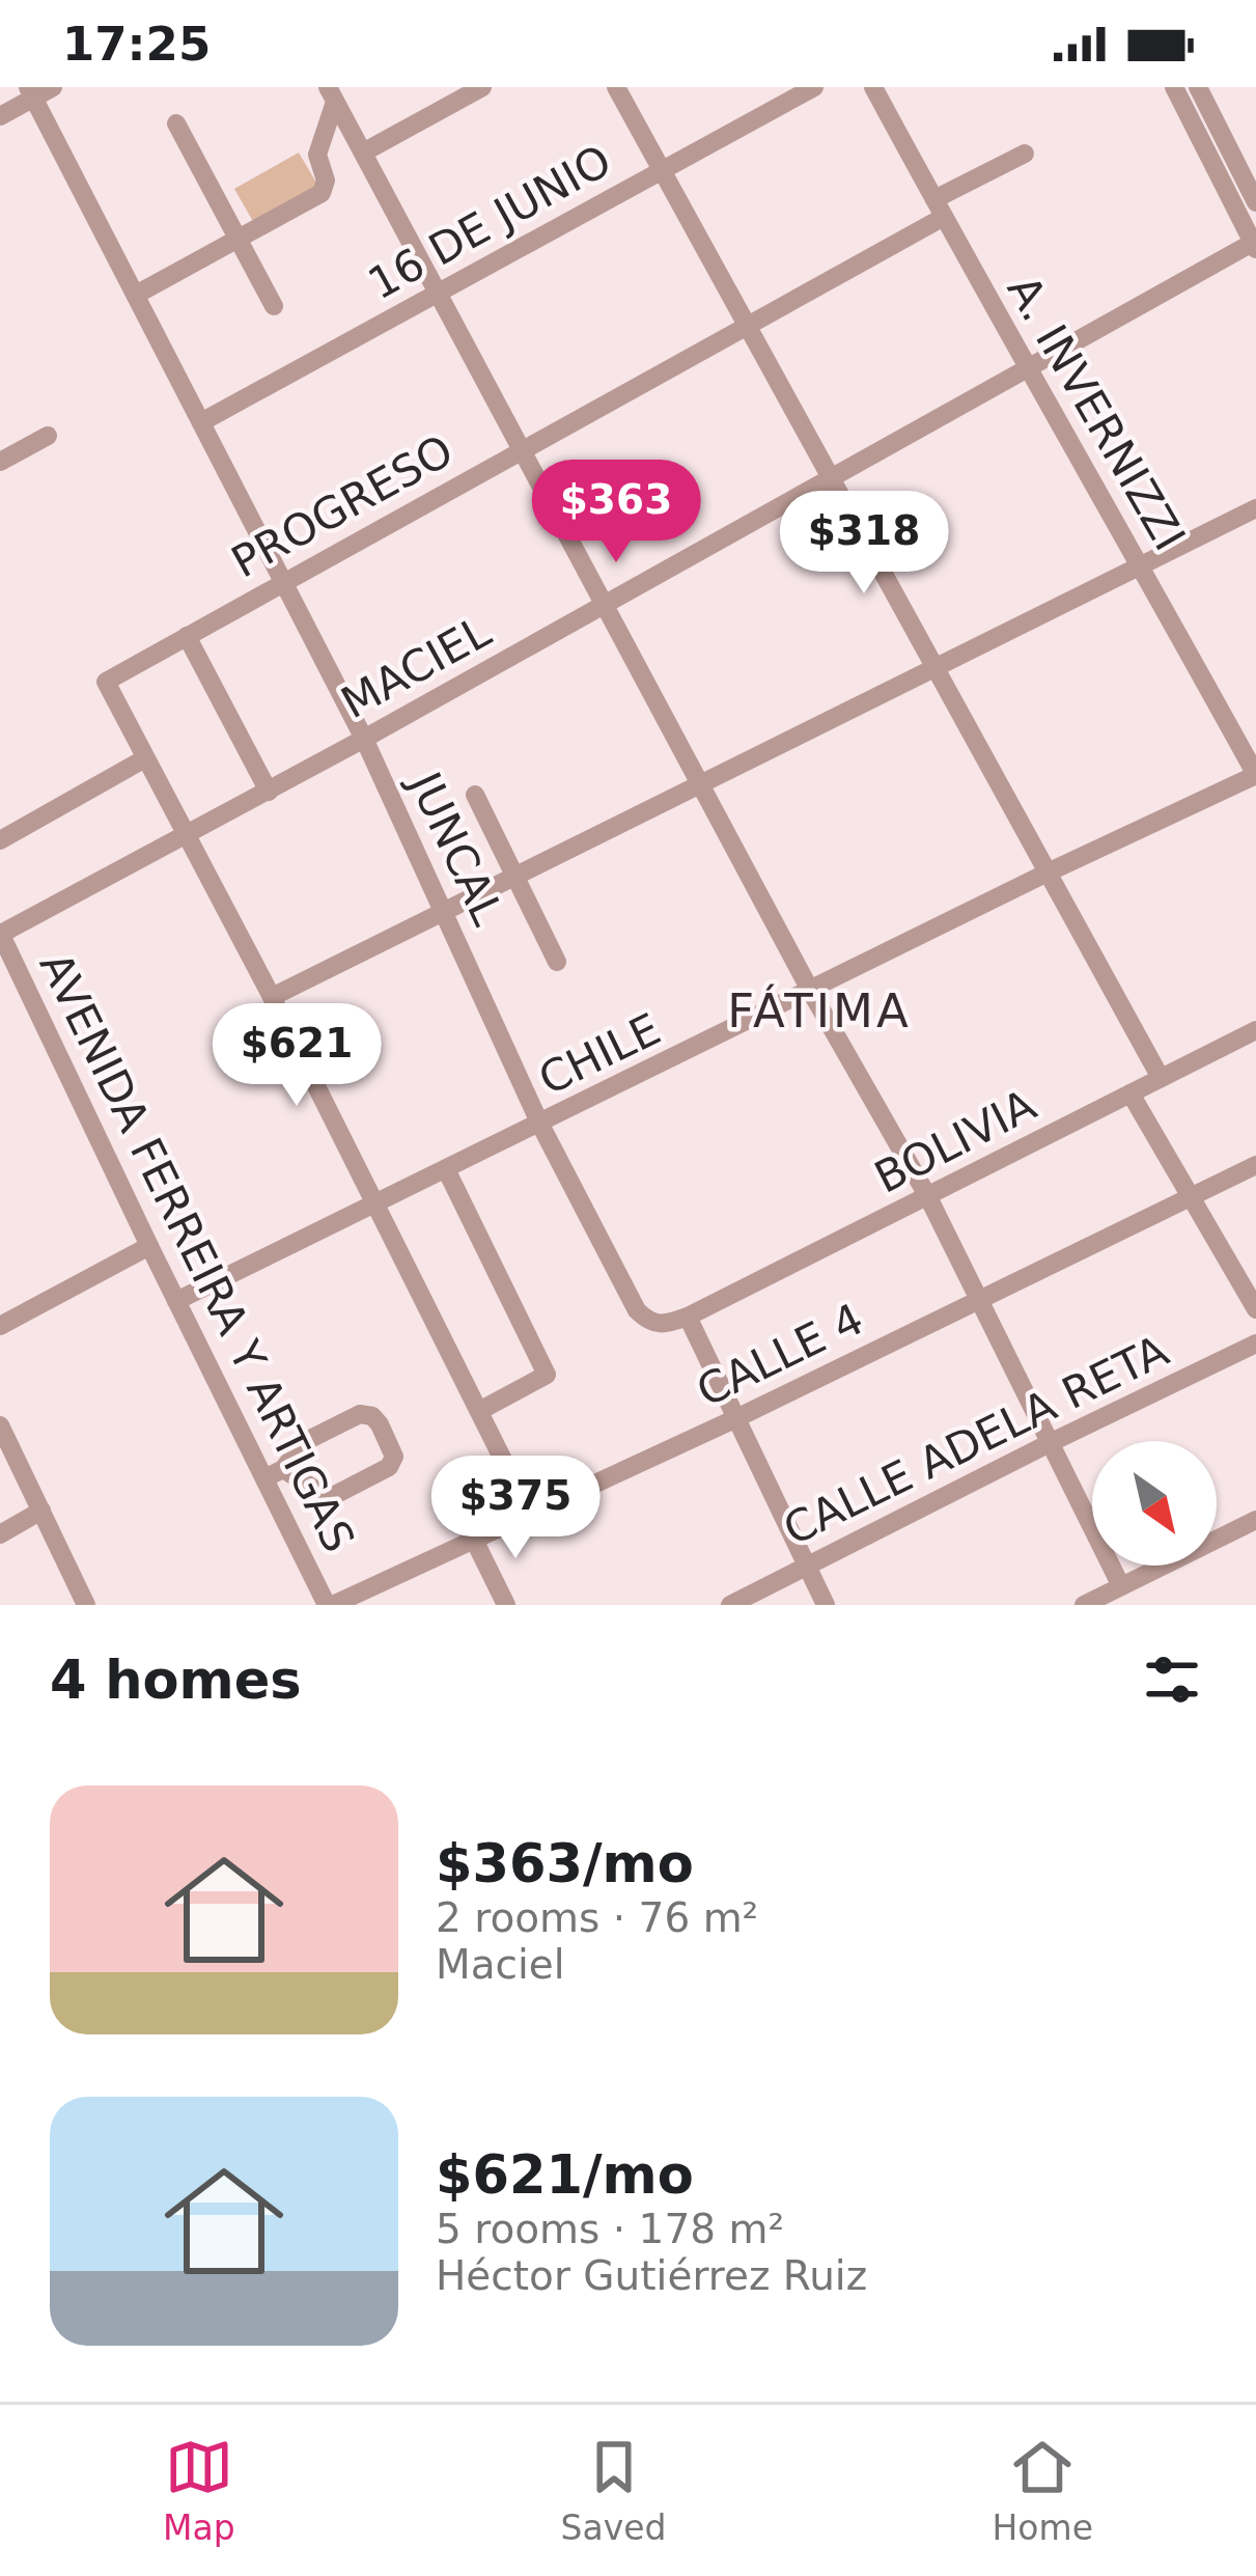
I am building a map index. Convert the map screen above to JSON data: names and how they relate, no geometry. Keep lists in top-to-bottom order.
{
  "streets": {
    "street": [
      "16 DE JUNIO",
      "A. INVERNIZZI",
      "PROGRESO",
      "MACIEL",
      "JUNCAL",
      "CHILE",
      "BOLIVIA",
      "AVENIDA FERREIRA Y ARTIGAS",
      "CALLE 4",
      "CALLE ADELA RETA"
    ]
  },
  "crossings": [
    ["16 DE JUNIO", "JUNCAL"],
    ["A. INVERNIZZI", "PROGRESO"],
    ["A. INVERNIZZI", "MACIEL"],
    ["A. INVERNIZZI", "CHILE"],
    ["PROGRESO", "JUNCAL"],
    ["MACIEL", "JUNCAL"],
    ["MACIEL", "AVENIDA FERREIRA Y ARTIGAS"],
    ["JUNCAL", "CHILE"],
    ["JUNCAL", "BOLIVIA"],
    ["CHILE", "AVENIDA FERREIRA Y ARTIGAS"],
    ["AVENIDA FERREIRA Y ARTIGAS", "CALLE 4"]
  ],
  "districts": ["FÁTIMA"],
  "north": "bottom right",
  "page": {
    "status": "17:25",
    "price": [
      "$363",
      "$318",
      "$621",
      "$375"
    ],
    "heading": "4 homes",
    "list": [
      {
        "name": "$363/mo",
        "note": "2 rooms · 76 m² · Maciel"
      },
      {
        "name": "$621/mo",
        "note": "5 rooms · 178 m² · Héctor Gutiérrez Ruiz"
      }
    ],
    "tabs": ["Map", "Saved", "Home"]
  }
}
